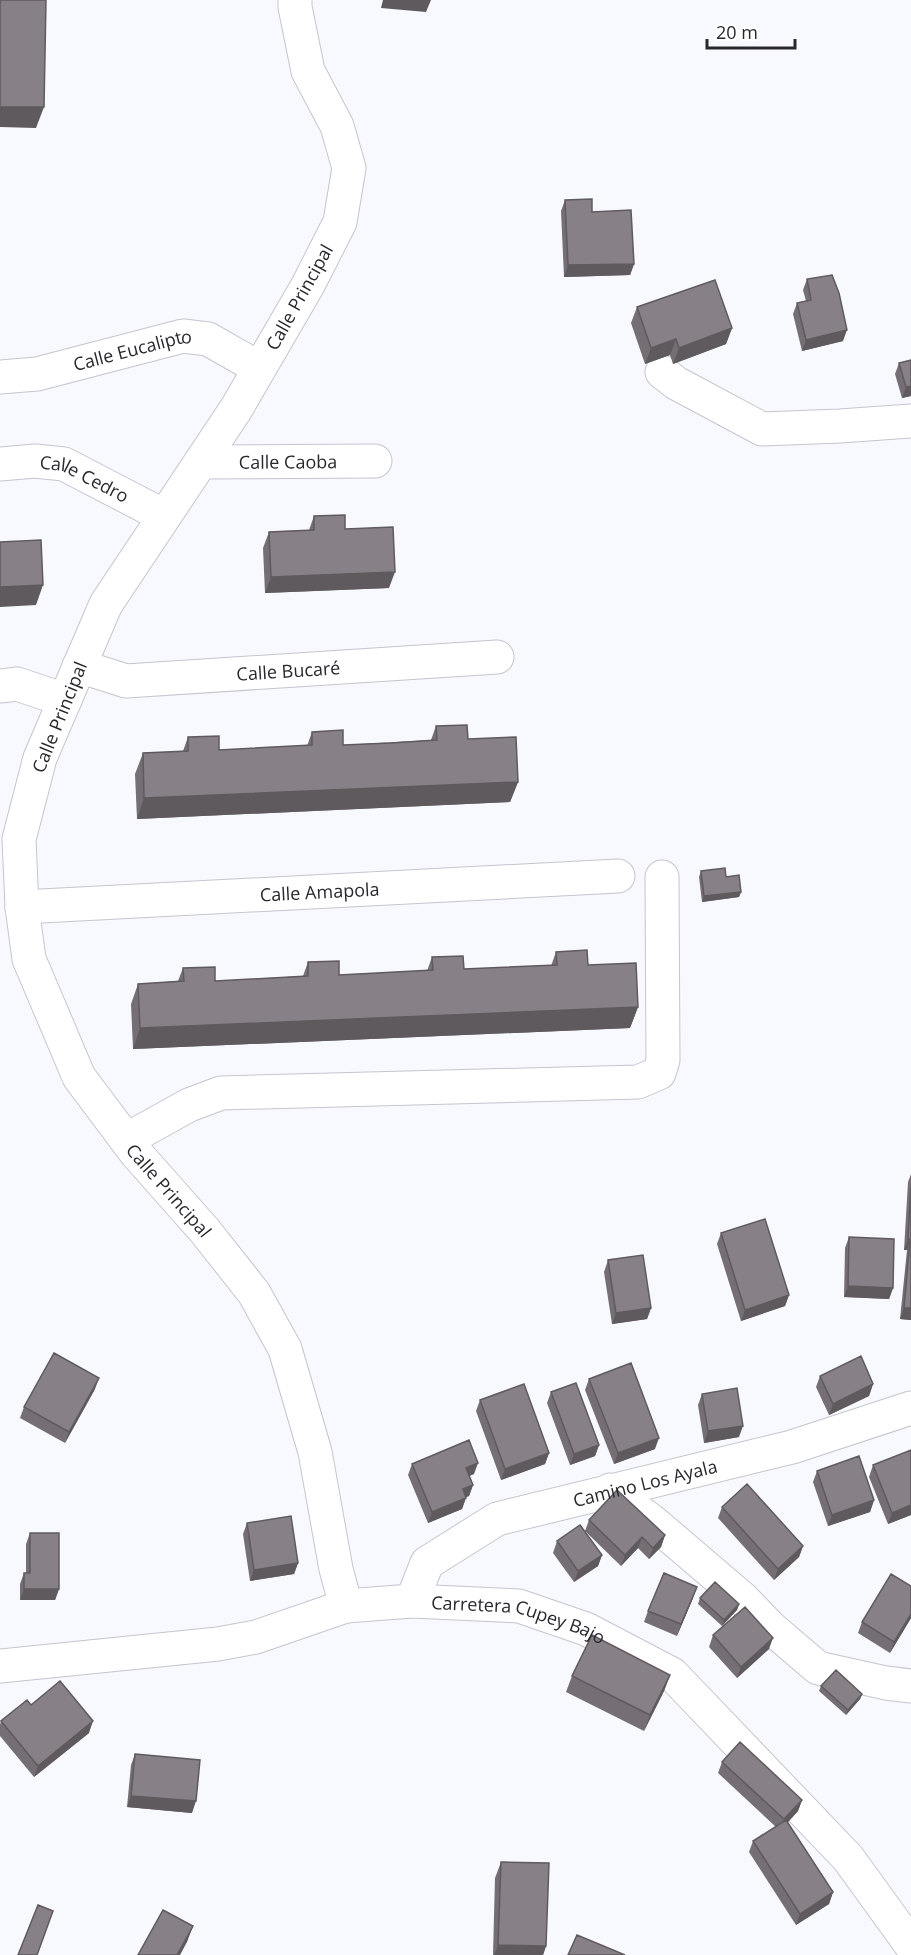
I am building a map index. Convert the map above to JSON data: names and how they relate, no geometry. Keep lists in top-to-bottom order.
{
  "streets": {
    "street": [
      "Calle Principal",
      "Calle Eucalipto",
      "Calle Caoba",
      "Calle Cedro",
      "Calle Bucaré",
      "Calle Amapola",
      "Camino Los Ayala",
      "Carretera Cupey Bajo"
    ]
  },
  "crossings": [
    ["Calle Principal", "Calle Eucalipto"],
    ["Calle Principal", "Calle Caoba"],
    ["Calle Principal", "Calle Cedro"],
    ["Calle Principal", "Calle Bucaré"],
    ["Calle Principal", "Calle Amapola"],
    ["Calle Principal", "Carretera Cupey Bajo"],
    ["Camino Los Ayala", "Carretera Cupey Bajo"]
  ],
  "scale_bar": "20 m"
}
